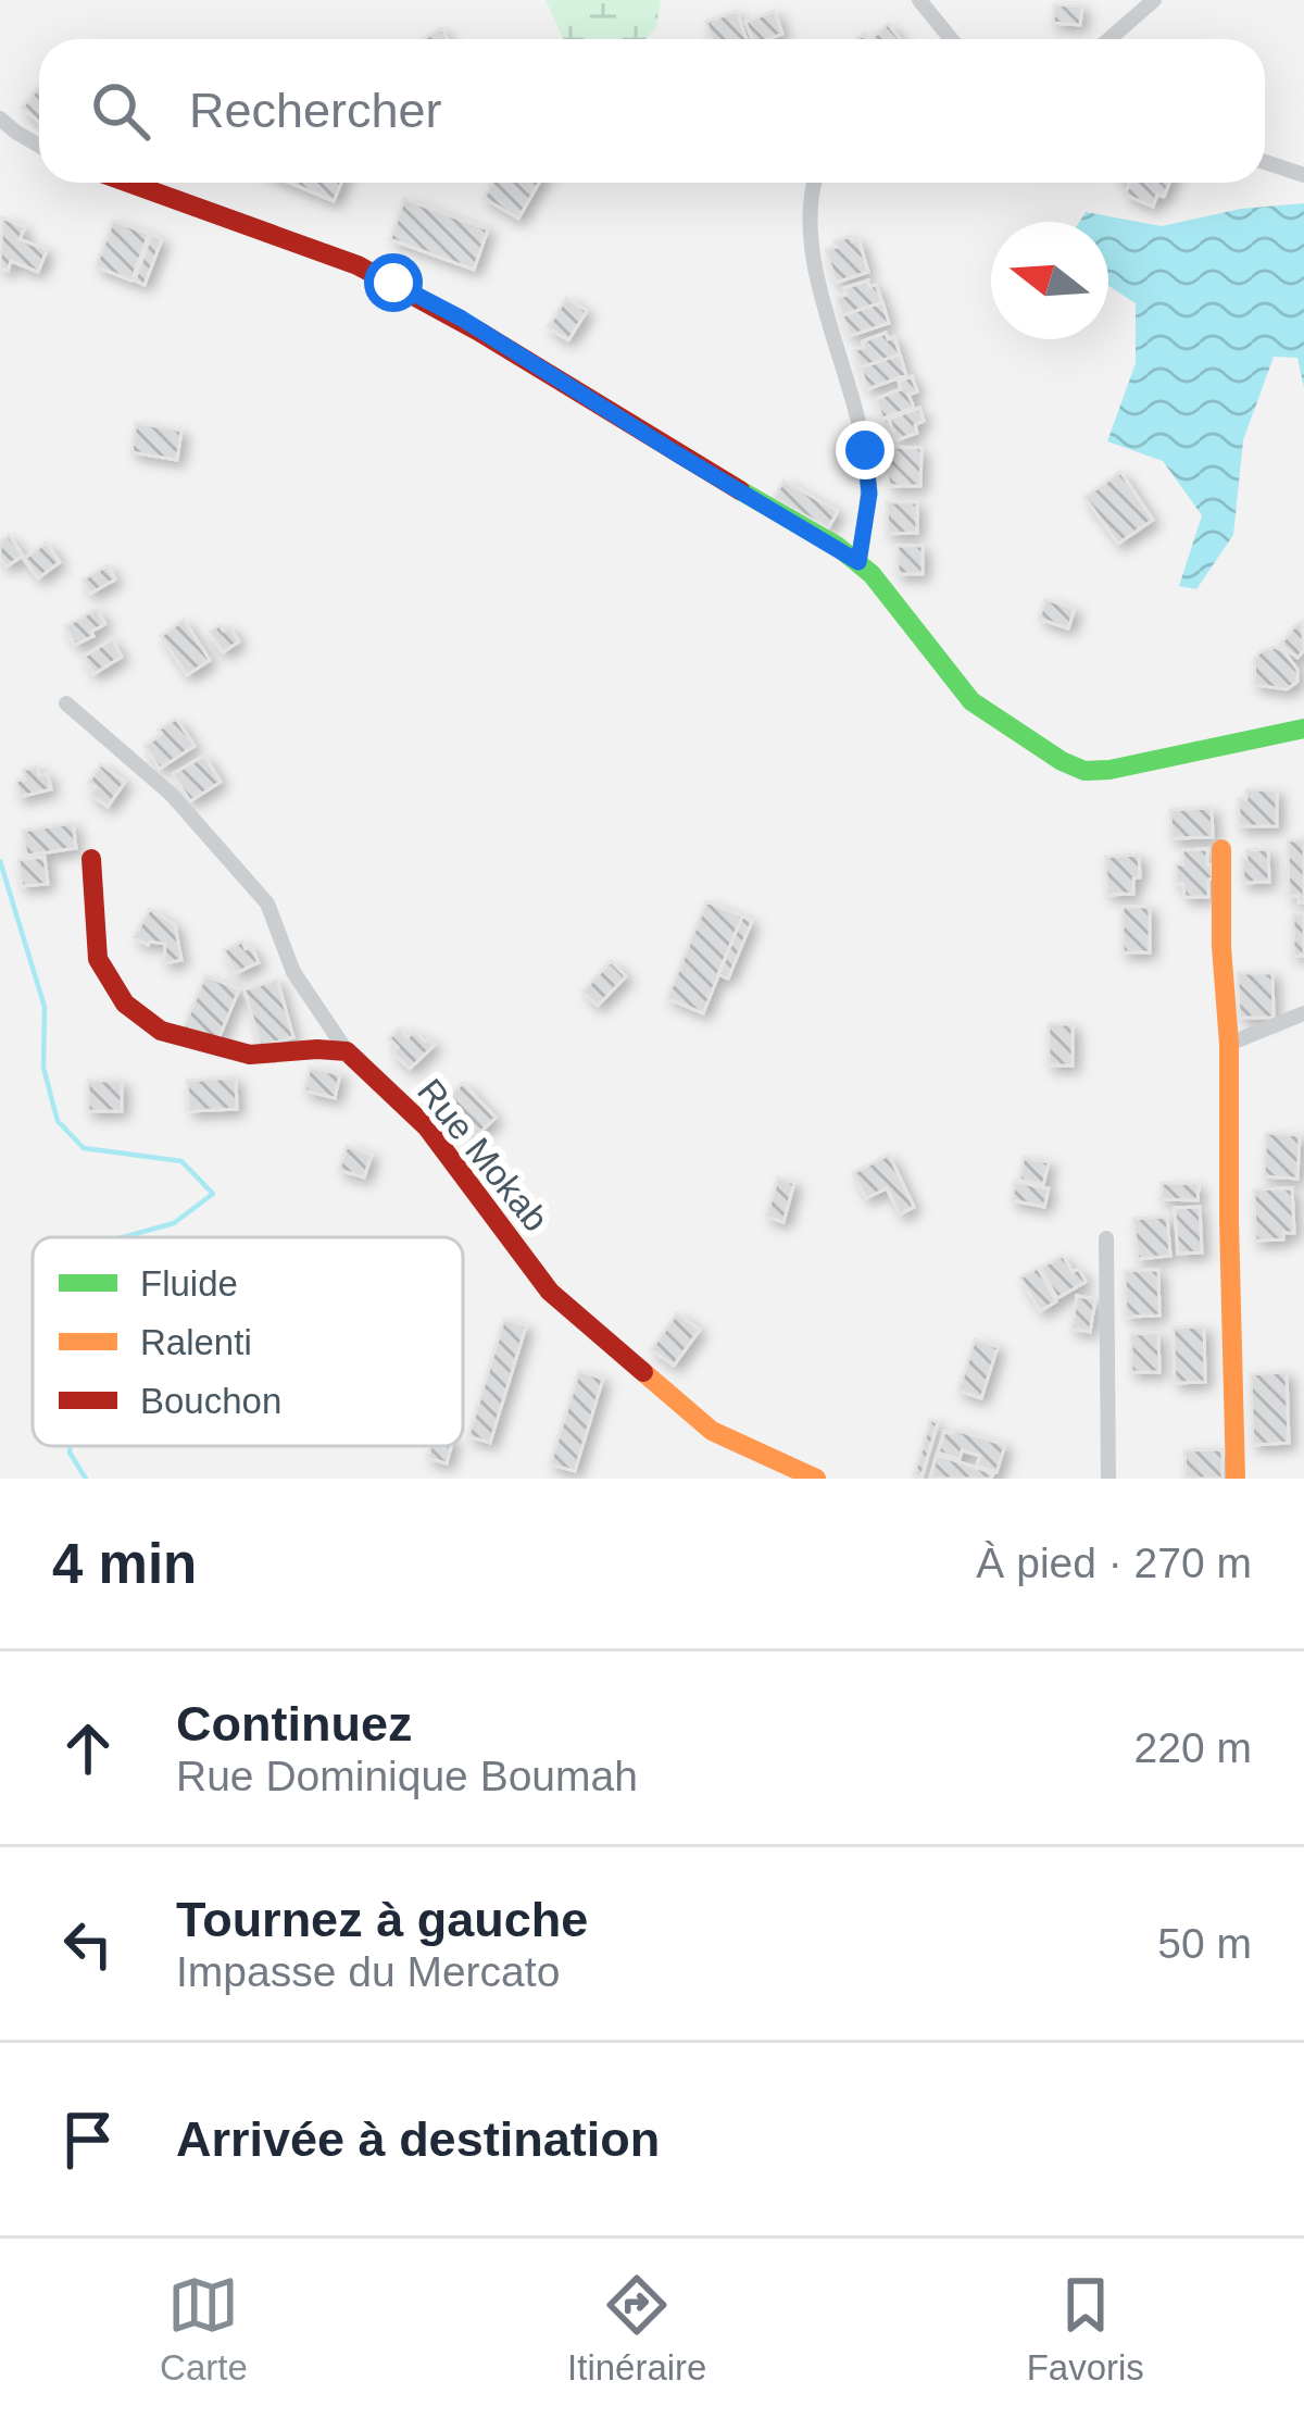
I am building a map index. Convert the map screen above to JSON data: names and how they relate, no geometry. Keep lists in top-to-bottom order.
{
  "streets": {
    "street": ["Rue Mokab"]
  },
  "legend": ["Fluide", "Ralenti", "Bouchon"],
  "north": "left",
  "page": {
    "search": "Rechercher",
    "heading": ["4 min", "À pied · 270 m"],
    "list": [
      ["Continuez", "Rue Dominique Boumah", "220 m"],
      ["Tournez à gauche", "Impasse du Mercato", "50 m"],
      "Arrivée à destination"
    ],
    "nav": ["Carte", "Itinéraire", "Favoris"]
  }
}
